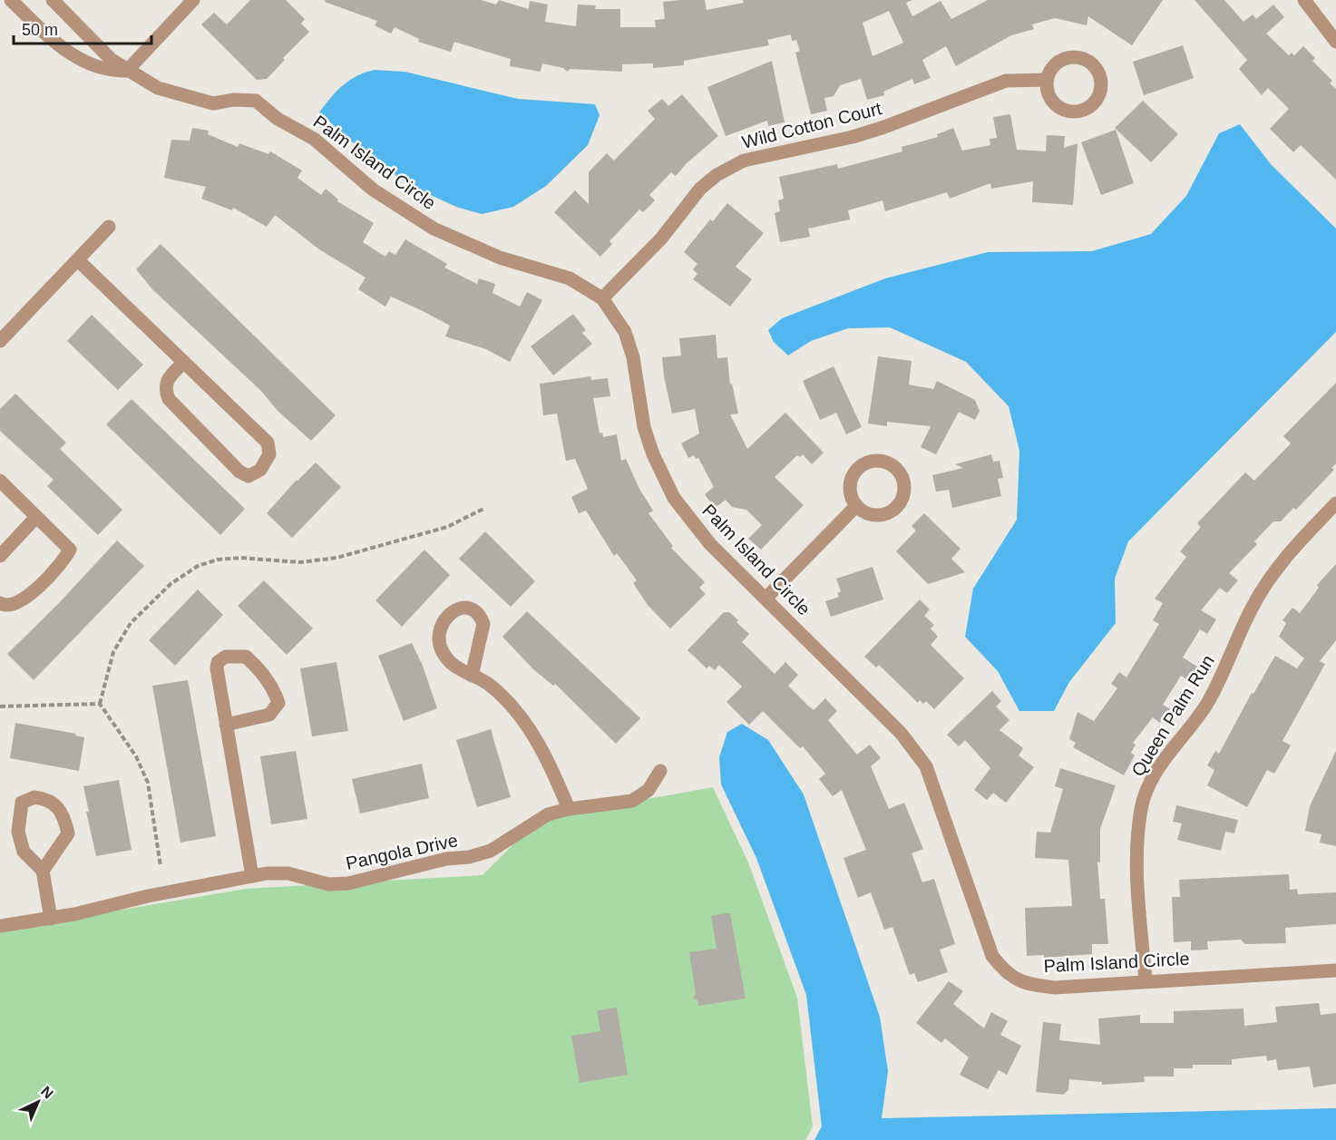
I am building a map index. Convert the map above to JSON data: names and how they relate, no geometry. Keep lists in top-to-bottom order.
{
  "streets": {
    "street": [
      "Wild Cotton Court",
      "Palm Island Circle",
      "Queen Palm Run",
      "Pangola Drive"
    ]
  },
  "crossings": [
    ["Wild Cotton Court", "Palm Island Circle"],
    ["Palm Island Circle", "Queen Palm Run"]
  ],
  "scale_bar": "50 m",
  "north": "top right"
}
